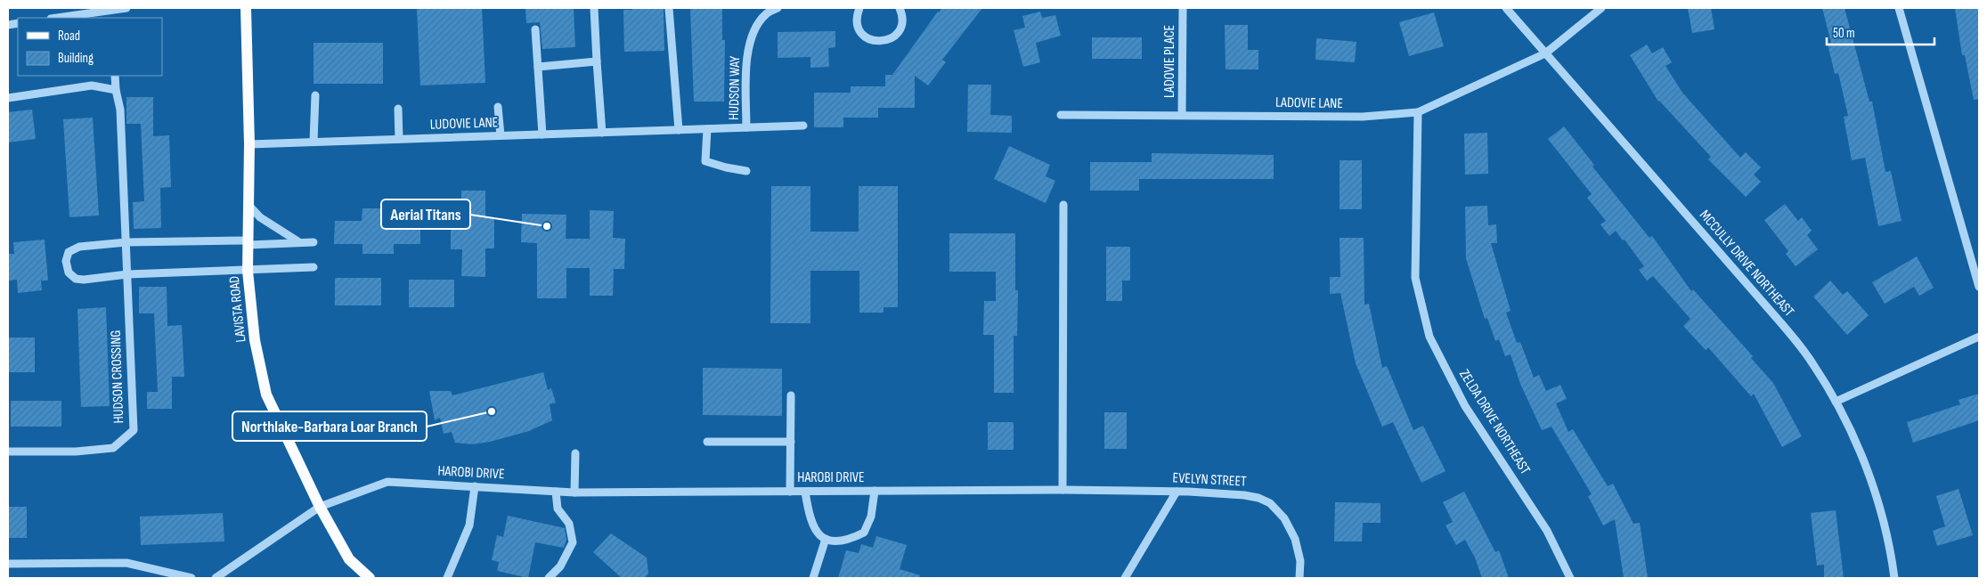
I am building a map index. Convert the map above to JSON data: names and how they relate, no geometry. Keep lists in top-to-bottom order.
{
  "streets": {
    "main road": ["LAVISTA ROAD"],
    "street": [
      "LADOVIE PLACE",
      "HUDSON WAY",
      "LADOVIE LANE",
      "LUDOVIE LANE",
      "MCCULLY DRIVE NORTHEAST",
      "HUDSON CROSSING",
      "ZELDA DRIVE NORTHEAST",
      "HAROBI DRIVE",
      "EVELYN STREET"
    ]
  },
  "crossings": [
    ["LADOVIE PLACE", "LADOVIE LANE"],
    ["HUDSON WAY", "LUDOVIE LANE"],
    ["LADOVIE LANE", "MCCULLY DRIVE NORTHEAST"],
    ["LADOVIE LANE", "ZELDA DRIVE NORTHEAST"],
    ["LUDOVIE LANE", "LAVISTA ROAD"],
    ["LAVISTA ROAD", "HAROBI DRIVE"],
    ["HAROBI DRIVE", "EVELYN STREET"]
  ],
  "places": ["Aerial Titans", "Northlake-Barbara Loar Branch"],
  "legend": ["Road", "Building"],
  "scale_bar": "50 m"
}
